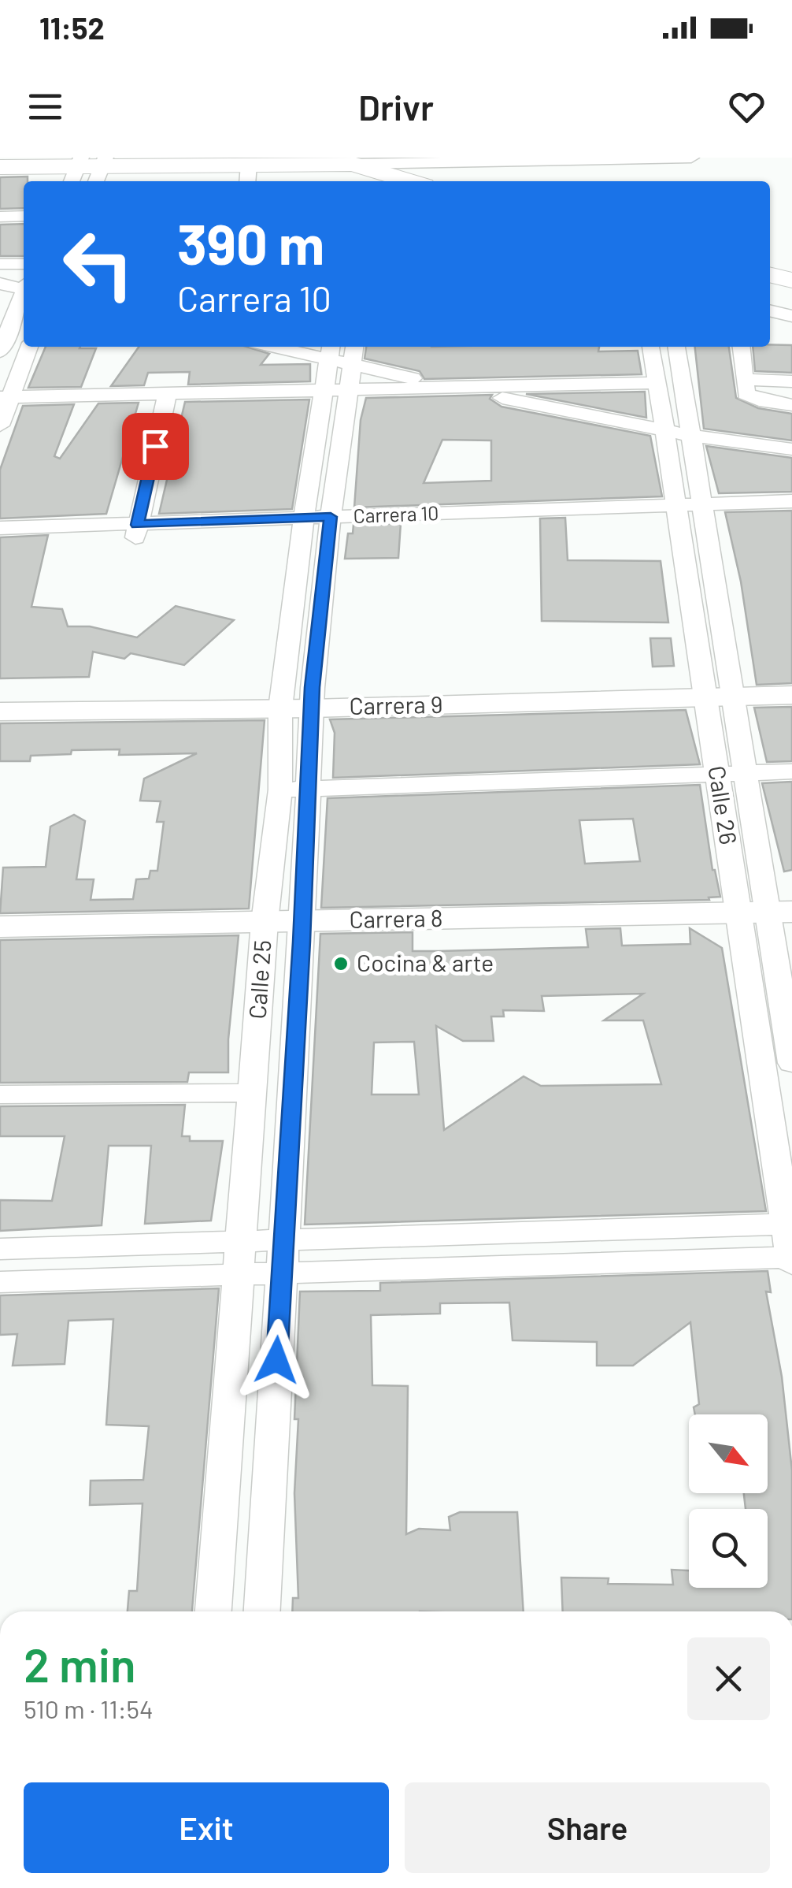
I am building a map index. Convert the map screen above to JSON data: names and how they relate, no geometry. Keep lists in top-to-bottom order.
{
  "streets": {
    "street": [
      "Carrera 10",
      "Carrera 9",
      "Calle 26",
      "Carrera 8",
      "Calle 25"
    ]
  },
  "crossings": [
    ["Carrera 10", "Calle 26"],
    ["Carrera 10", "Calle 25"],
    ["Carrera 9", "Calle 26"],
    ["Carrera 9", "Calle 25"],
    ["Calle 26", "Carrera 8"],
    ["Carrera 8", "Calle 25"]
  ],
  "places": ["Cocina & arte"],
  "north": "bottom right",
  "page": {
    "status": "11:52",
    "header": "Drivr",
    "turn": ["390 m", "Carrera 10"],
    "heading": ["2 min", "510 m · 11:54"],
    "buttons": ["Exit", "Share"]
  }
}
